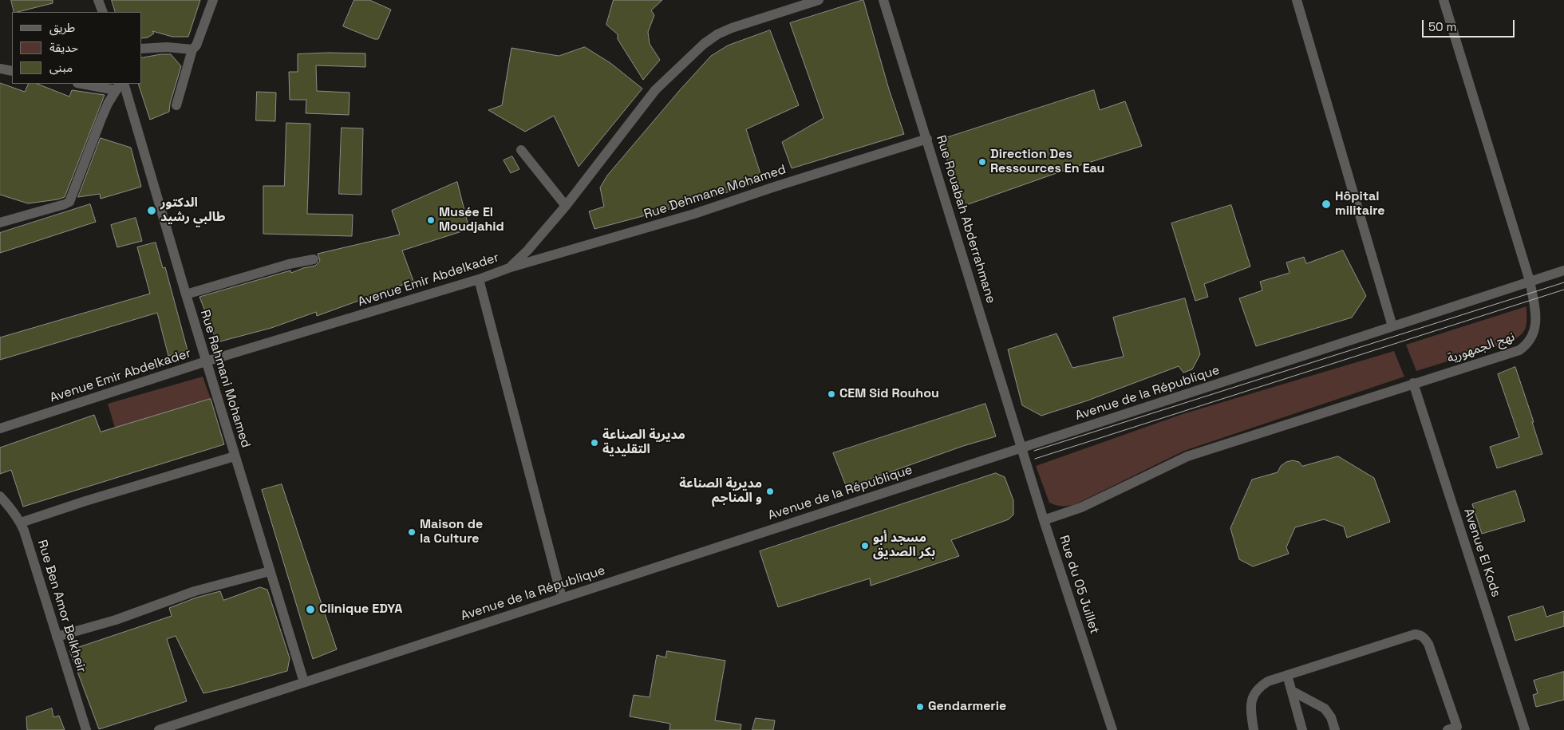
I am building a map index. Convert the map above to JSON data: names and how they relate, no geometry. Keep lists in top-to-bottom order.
{
  "streets": {
    "street": [
      "Rue Dehmane Mohamed",
      "Rue Rouabah Abderrahmane",
      "Avenue Emir Abdelkader",
      "نهج الجمهورية",
      "Rue Rahmani Mohamed",
      "Avenue de la République",
      "Avenue El Kods",
      "Rue du 05 Juillet",
      "Rue Ben Amor Belkheir"
    ]
  },
  "crossings": [
    ["Rue Dehmane Mohamed", "Rue Rouabah Abderrahmane"],
    ["Rue Dehmane Mohamed", "Avenue Emir Abdelkader"],
    ["Rue Rouabah Abderrahmane", "Avenue de la République"],
    ["Rue Rouabah Abderrahmane", "Rue du 05 Juillet"],
    ["Avenue Emir Abdelkader", "Rue Rahmani Mohamed"],
    ["نهج الجمهورية", "Avenue de la République"],
    ["نهج الجمهورية", "Avenue El Kods"],
    ["نهج الجمهورية", "Rue du 05 Juillet"],
    ["Rue Rahmani Mohamed", "Avenue de la République"],
    ["Avenue de la République", "Rue du 05 Juillet"]
  ],
  "places": [
    "Direction Des Ressources En Eau",
    "Hôpital militaire",
    "الدكتور طالبي رشيد",
    "Musée El Moudjahid",
    "CEM Sid Rouhou",
    "مديرية الصناعة التقليدية",
    "مديرية الصناعة و المناجم",
    "Maison de la Culture",
    "مسجد أبو بكر الصديق",
    "Clinique EDYA",
    "Gendarmerie"
  ],
  "legend": ["طريق", "حديقة", "مبنى"],
  "scale_bar": "50 m"
}
